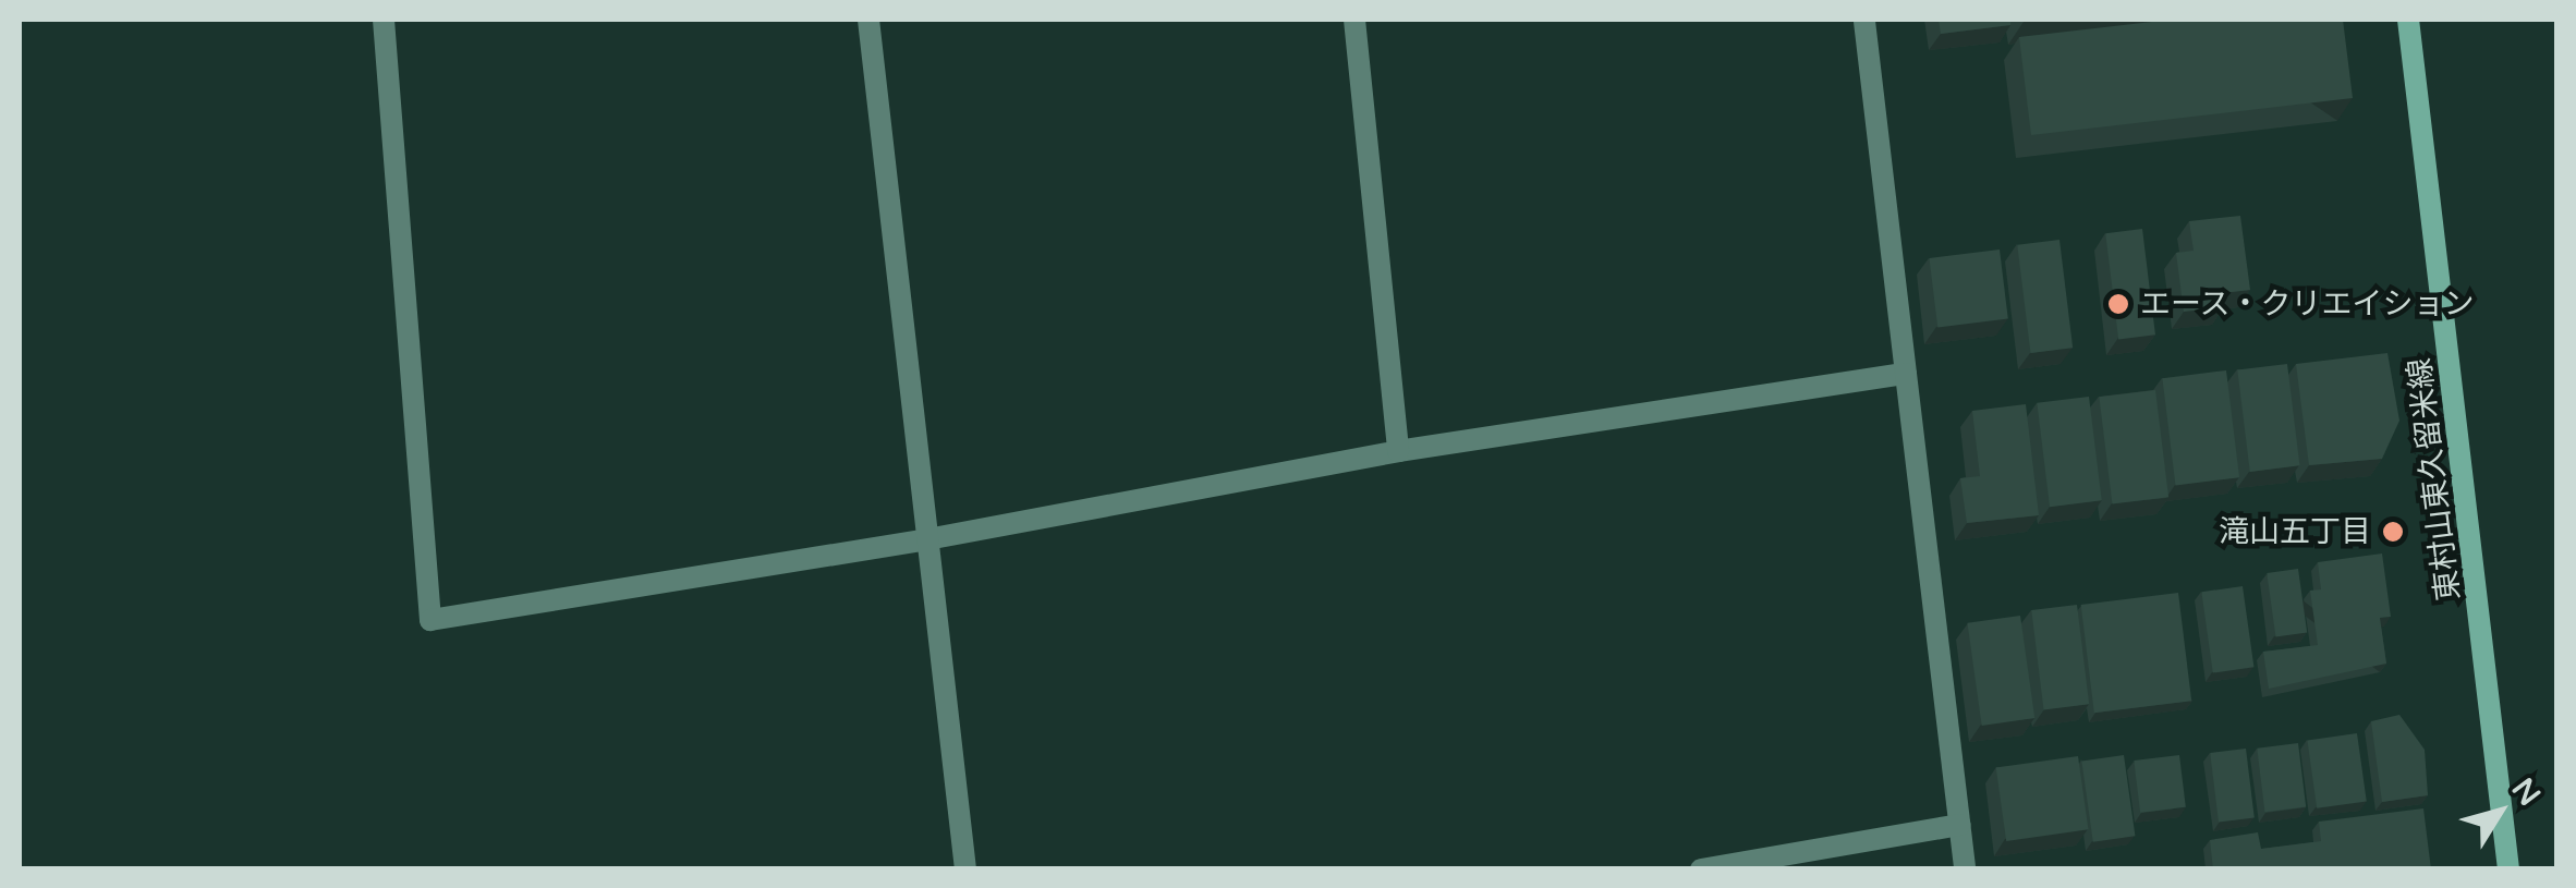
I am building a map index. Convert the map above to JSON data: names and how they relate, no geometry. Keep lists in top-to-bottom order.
{
  "streets": {
    "main road": ["東村山東久留米線"]
  },
  "places": ["エース・クリエイション", "滝山五丁目"],
  "north": "top right"
}
